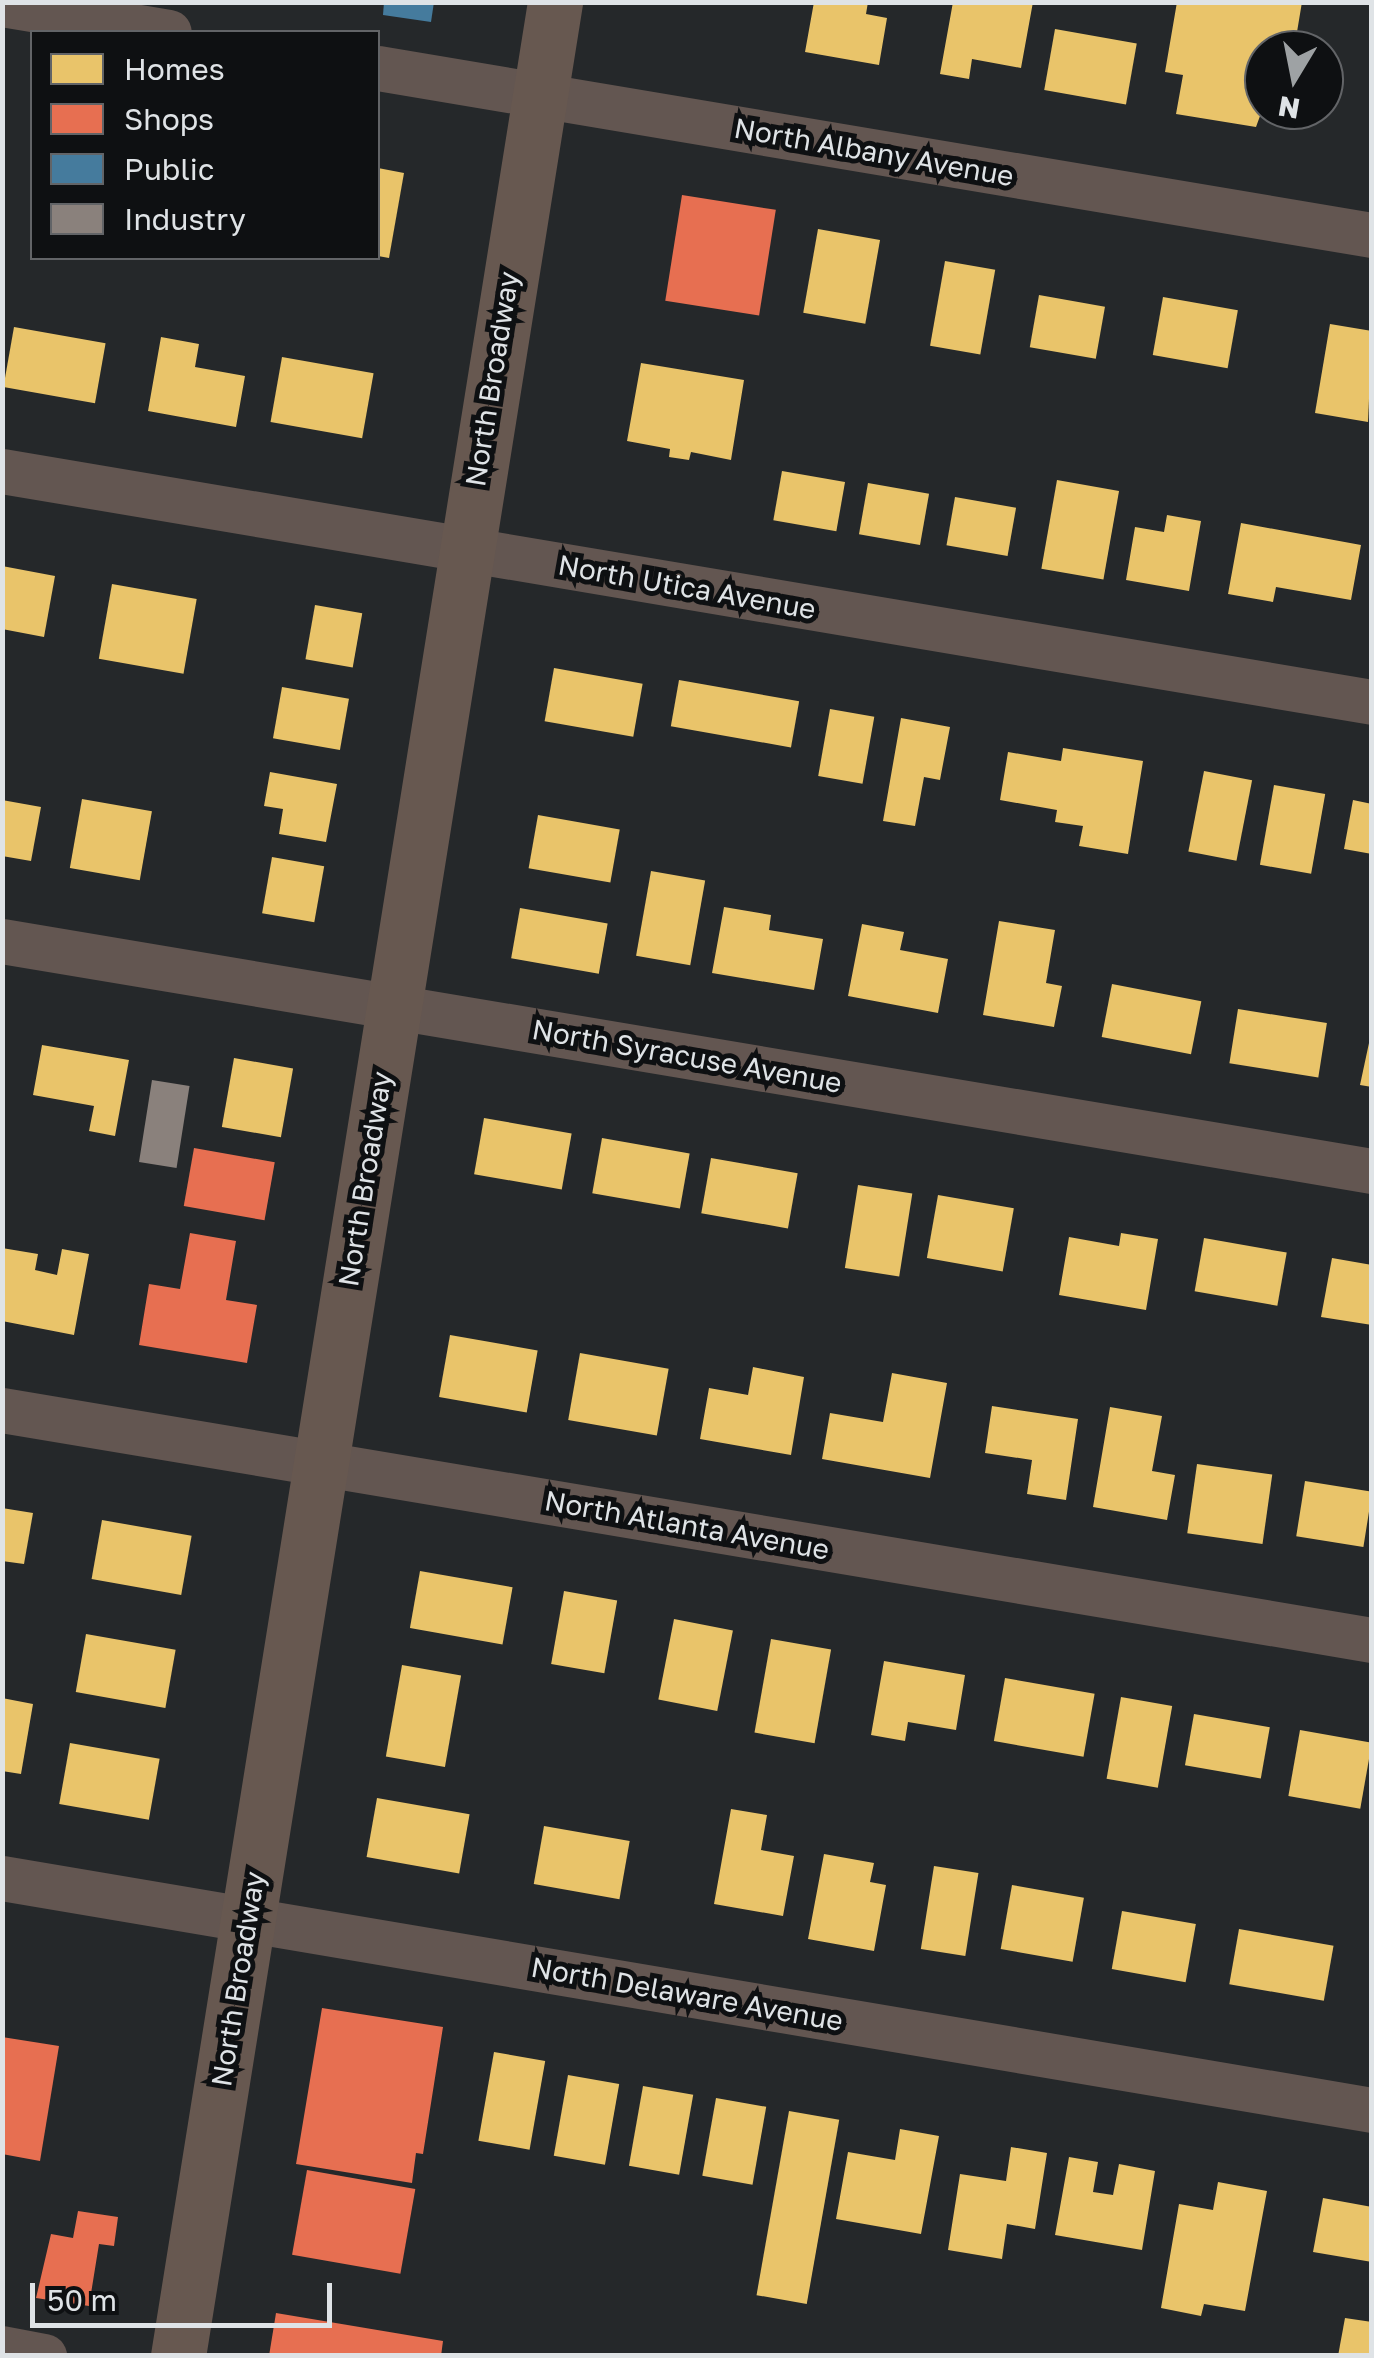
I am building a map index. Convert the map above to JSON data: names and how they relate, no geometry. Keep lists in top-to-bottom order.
{
  "streets": {
    "main road": ["North Broadway"],
    "street": [
      "North Albany Avenue",
      "North Utica Avenue",
      "North Syracuse Avenue",
      "North Atlanta Avenue",
      "North Delaware Avenue"
    ]
  },
  "crossings": [
    ["North Albany Avenue", "North Broadway"],
    ["North Broadway", "North Utica Avenue"],
    ["North Broadway", "North Syracuse Avenue"],
    ["North Broadway", "North Atlanta Avenue"],
    ["North Broadway", "North Delaware Avenue"]
  ],
  "legend": [
    "Homes",
    "Shops",
    "Public",
    "Industry"
  ],
  "scale_bar": "50 m",
  "north": "bottom"
}
